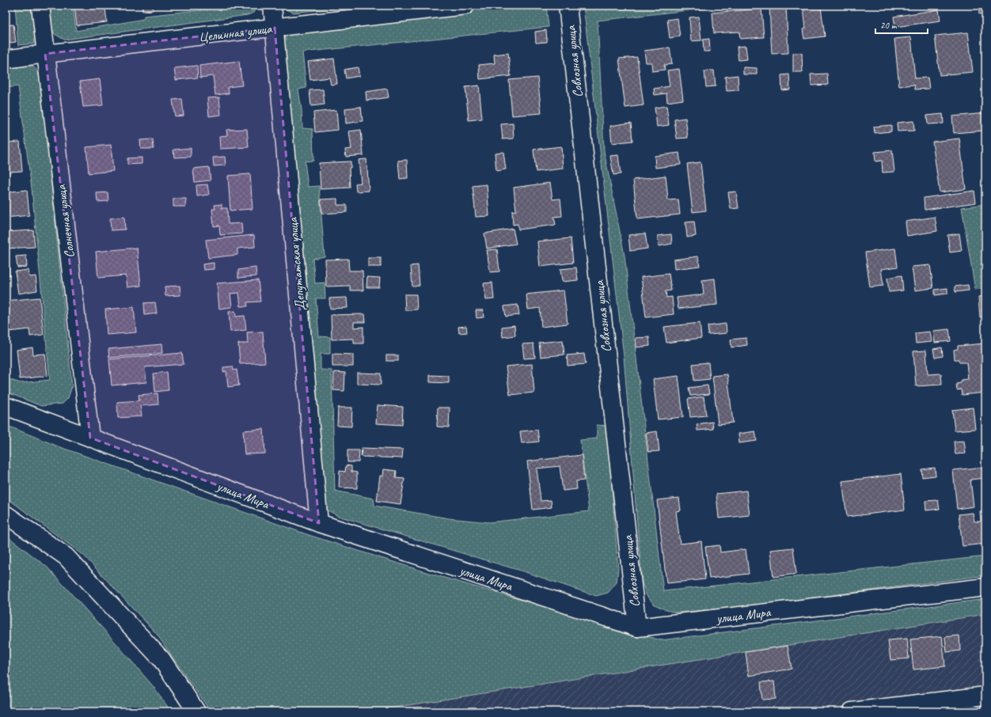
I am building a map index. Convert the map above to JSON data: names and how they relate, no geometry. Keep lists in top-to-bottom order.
{
  "streets": {
    "street": [
      "Целинная улица",
      "Совхозная улица",
      "Солнечная улица",
      "Депутатская улица",
      "улица Мира"
    ]
  },
  "crossings": [
    ["Целинная улица", "Солнечная улица"],
    ["Целинная улица", "Депутатская улица"],
    ["Совхозная улица", "улица Мира"],
    ["Солнечная улица", "улица Мира"],
    ["Депутатская улица", "улица Мира"]
  ],
  "scale_bar": "20 m"
}
